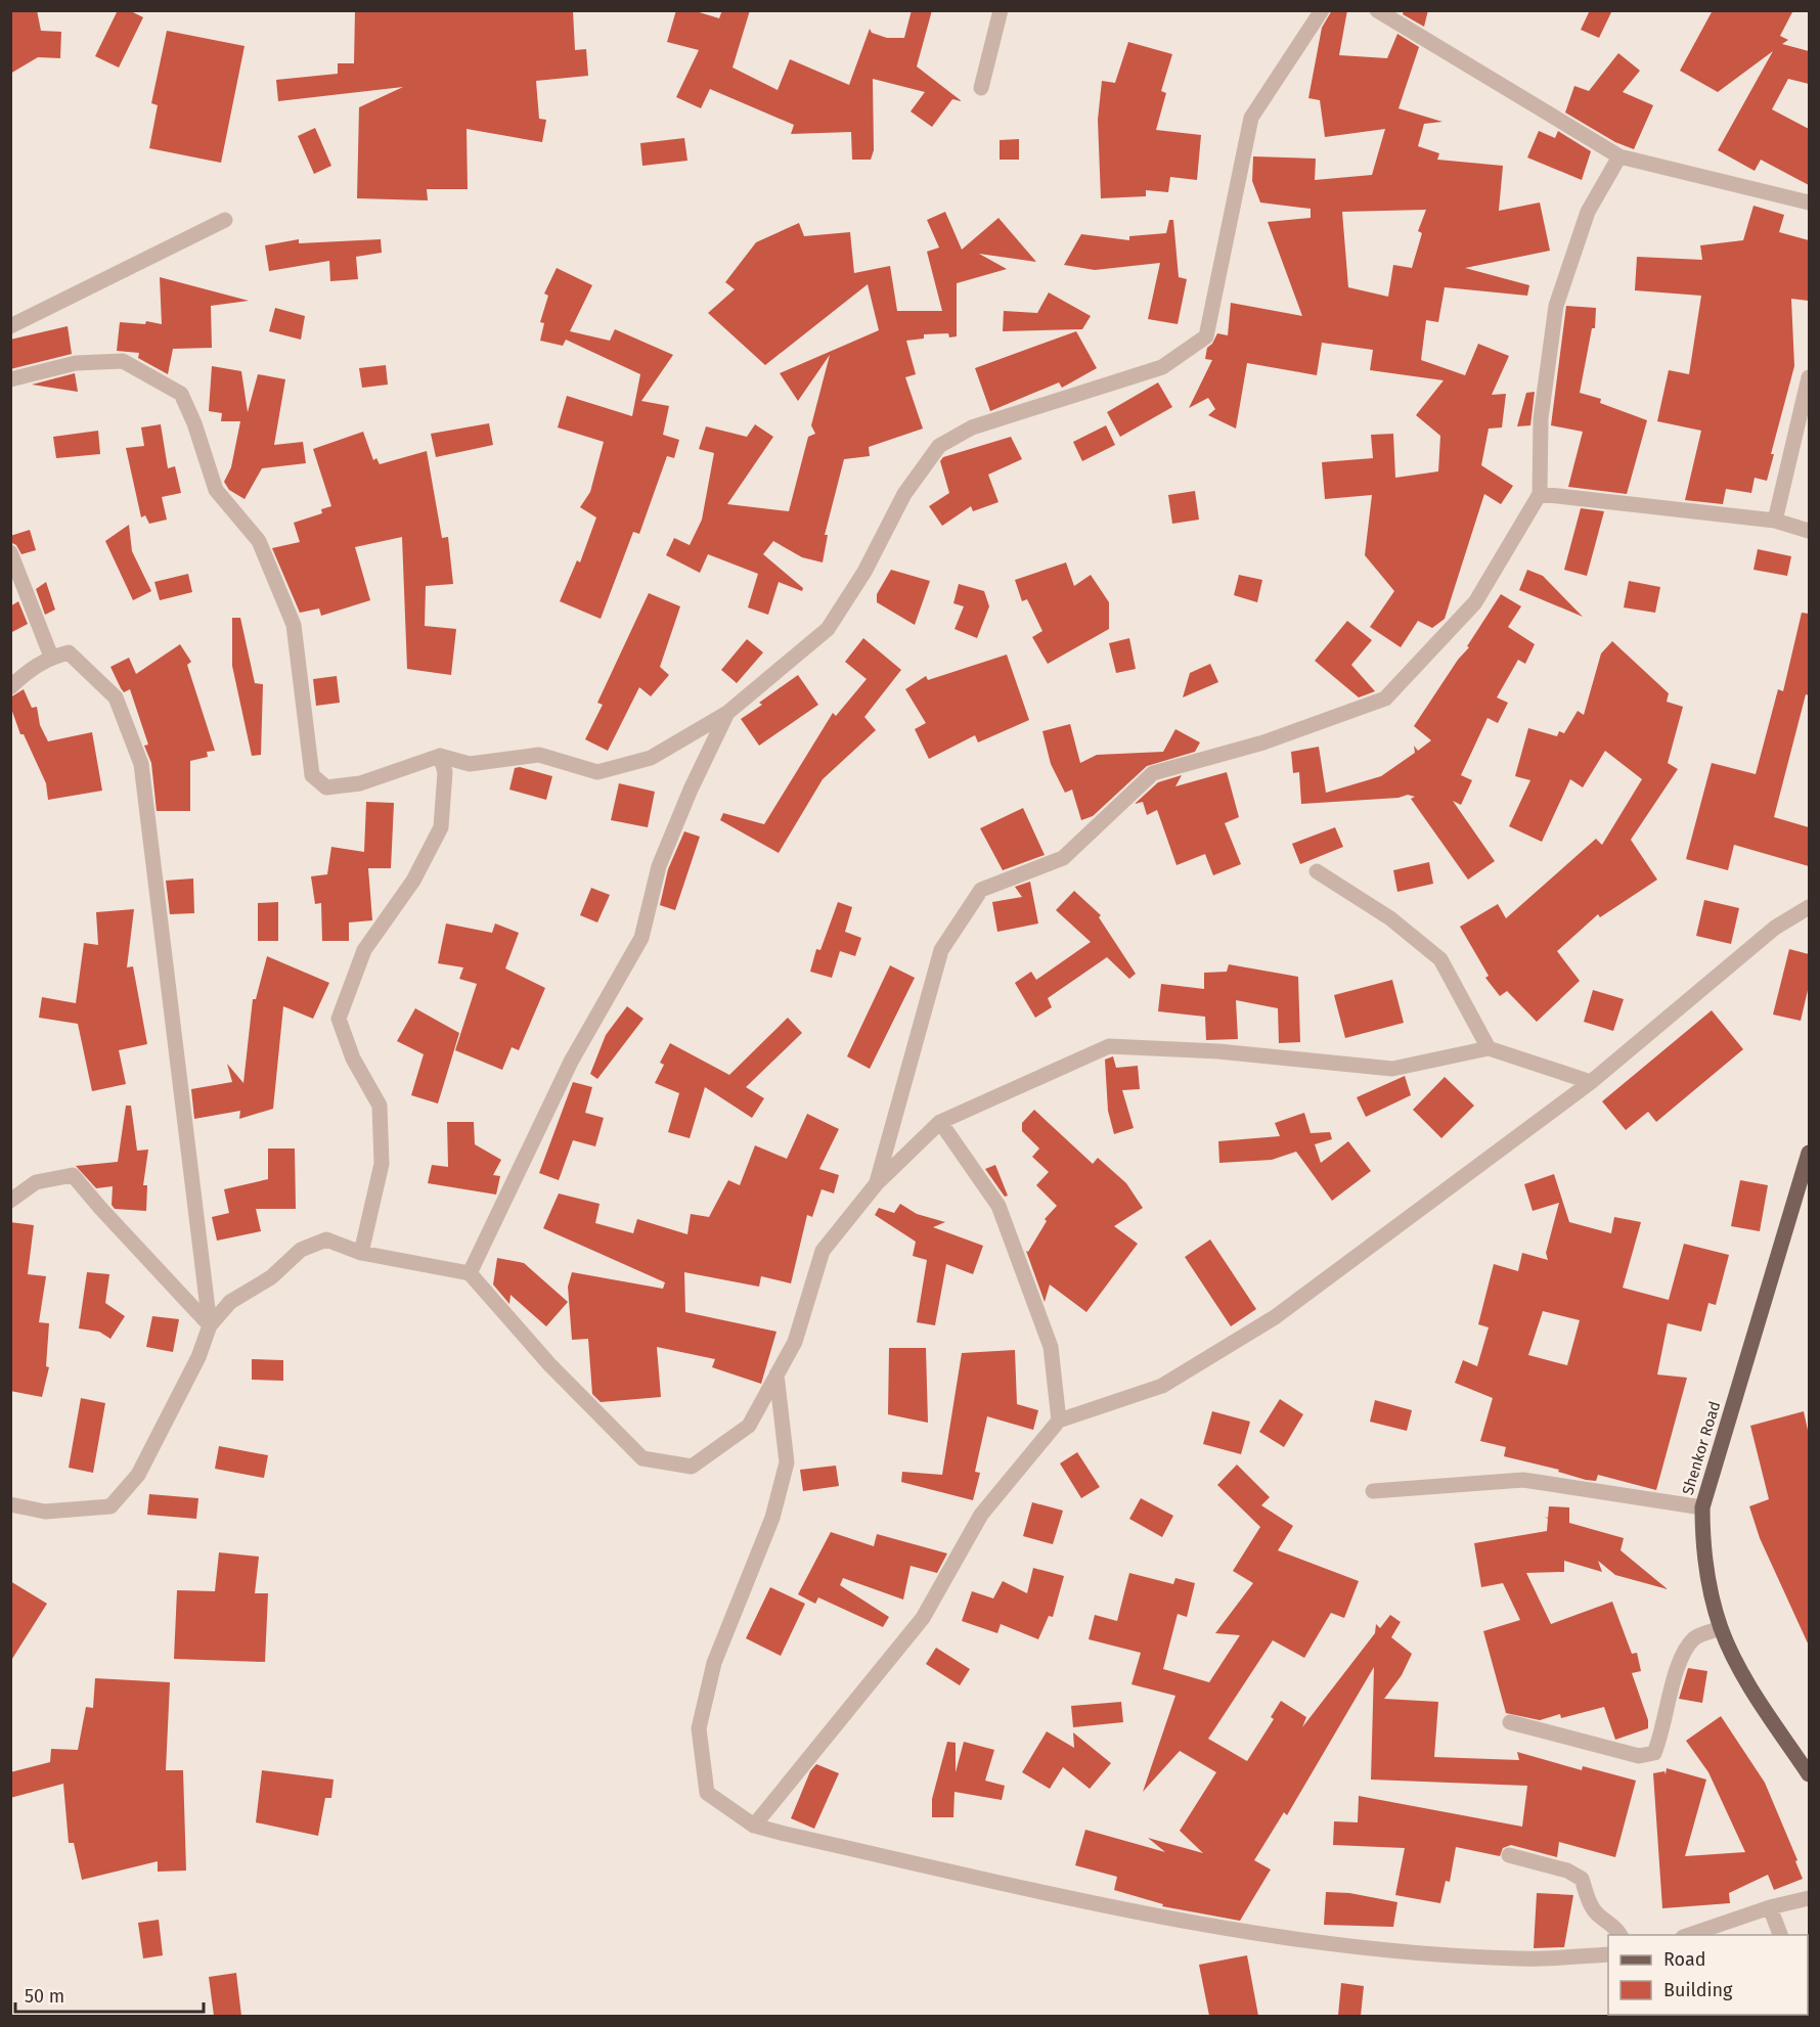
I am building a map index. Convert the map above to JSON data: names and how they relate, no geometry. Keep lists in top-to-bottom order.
{
  "streets": {
    "main road": ["Shenkor Road"]
  },
  "legend": ["Road", "Building"],
  "scale_bar": "50 m"
}
